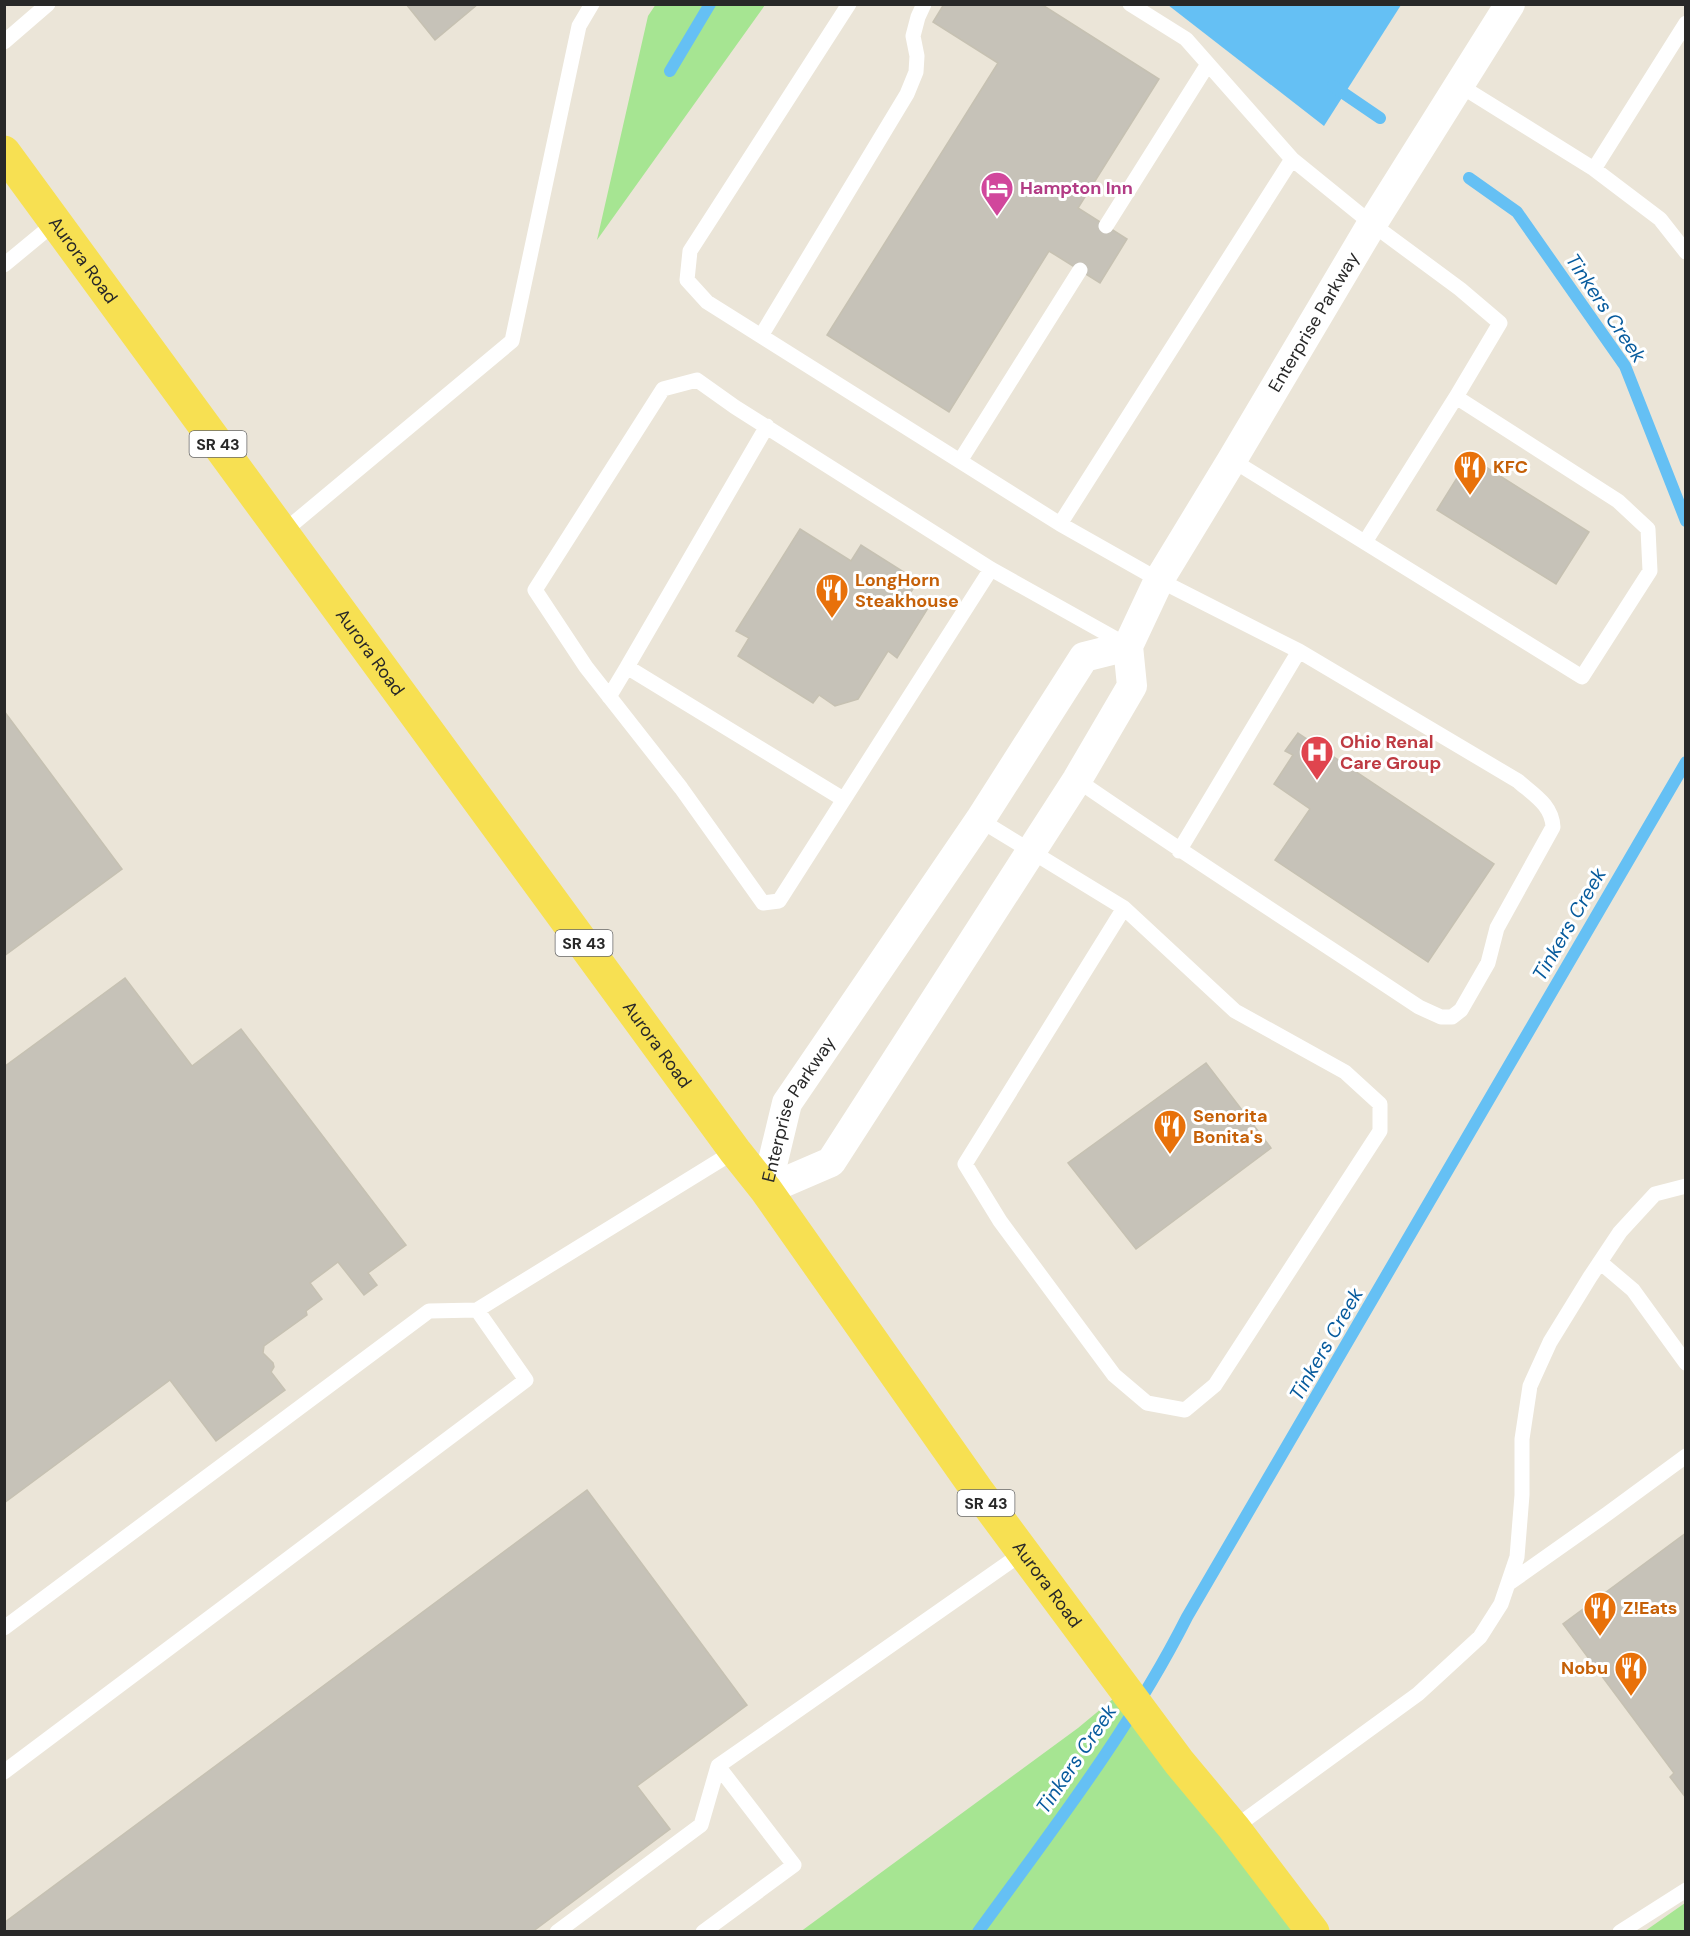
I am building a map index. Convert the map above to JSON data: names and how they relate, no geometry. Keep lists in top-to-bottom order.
{
  "streets": {
    "main road": ["Aurora Road", "SR 43"],
    "street": ["Enterprise Parkway"]
  },
  "crossings": [
    ["Aurora Road", "Enterprise Parkway"]
  ],
  "water": ["Tinkers Creek"],
  "places": {
    "hotel": ["Hampton Inn"],
    "restaurant": [
      "KFC",
      "LongHorn Steakhouse",
      "Senorita Bonita's",
      "Z!Eats",
      "Nobu"
    ],
    "hospital": ["Ohio Renal Care Group"]
  }
}
